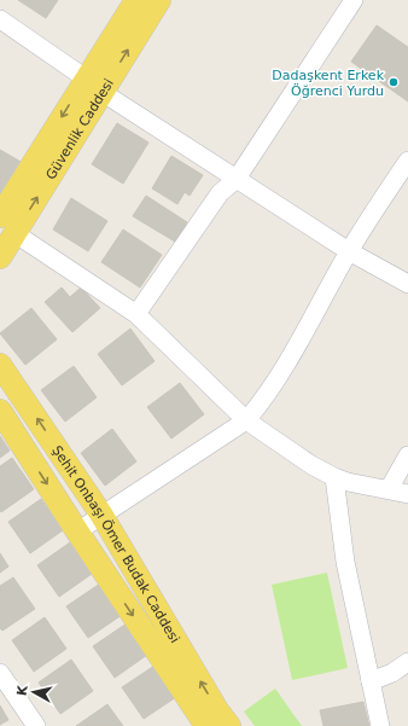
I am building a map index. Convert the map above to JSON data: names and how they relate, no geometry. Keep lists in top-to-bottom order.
{
  "streets": {
    "main road": ["Güvenlik Caddesi", "Şehit Onbaşı Ömer Budak Caddesi"]
  },
  "places": ["Dadaşkent Erkek Öğrenci Yurdu"],
  "north": "left"
}
